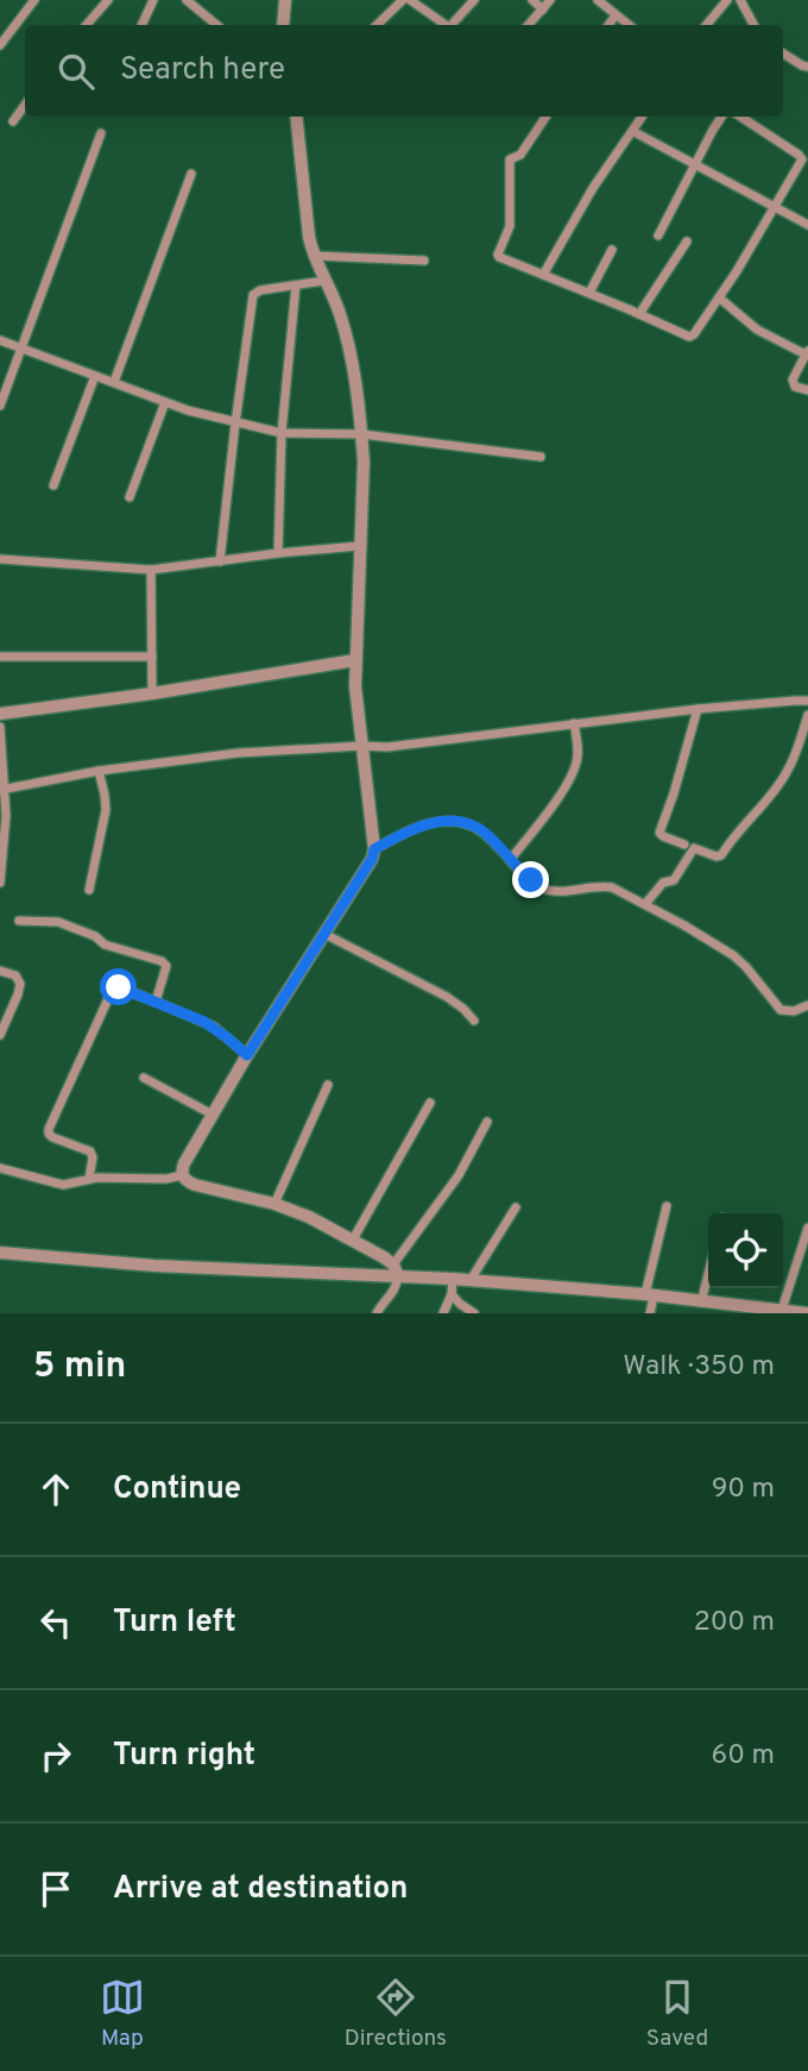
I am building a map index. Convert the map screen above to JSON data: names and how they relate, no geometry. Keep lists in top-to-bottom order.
{
  "page": {
    "search": "Search here",
    "heading": ["5 min", "Walk · 350 m"],
    "list": [
      ["Continue", "90 m"],
      ["Turn left", "200 m"],
      ["Turn right", "60 m"],
      "Arrive at destination"
    ],
    "nav": ["Map", "Directions", "Saved"]
  }
}
